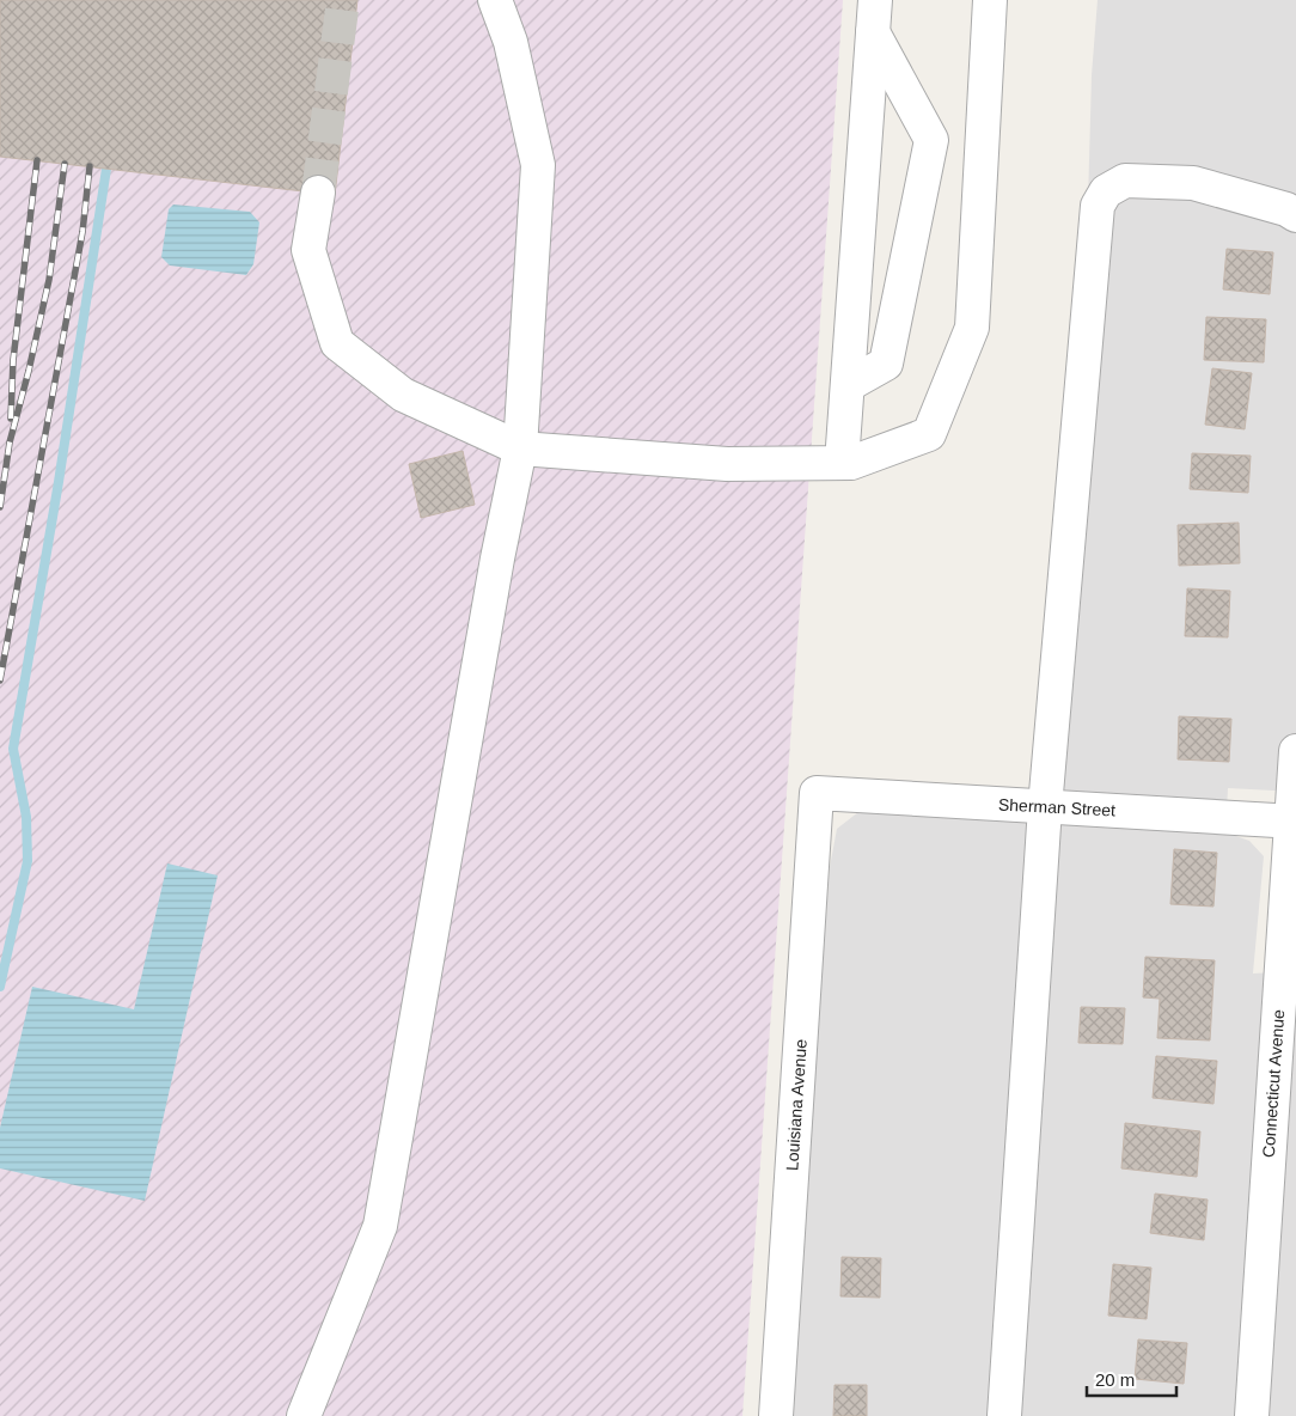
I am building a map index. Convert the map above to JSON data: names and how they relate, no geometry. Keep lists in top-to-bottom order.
{
  "streets": {
    "street": ["Sherman Street", "Connecticut Avenue", "Louisiana Avenue"]
  },
  "crossings": [
    ["Sherman Street", "Connecticut Avenue"],
    ["Sherman Street", "Louisiana Avenue"]
  ],
  "scale_bar": "20 m"
}
